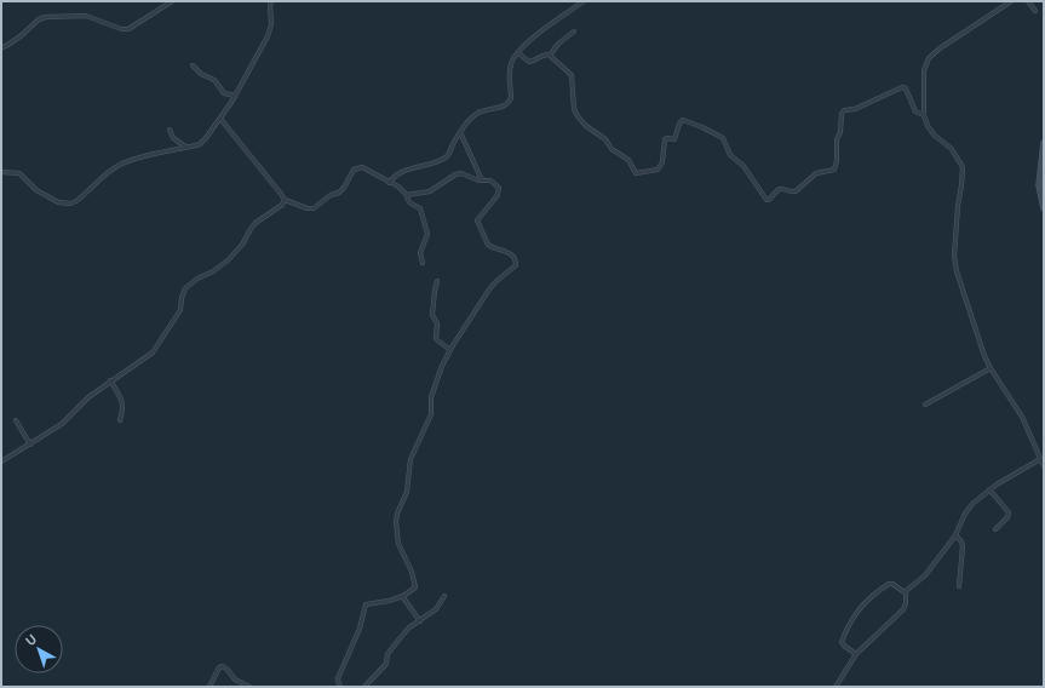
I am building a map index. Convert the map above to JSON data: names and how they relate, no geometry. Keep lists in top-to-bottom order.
{
  "north": "top left"
}
